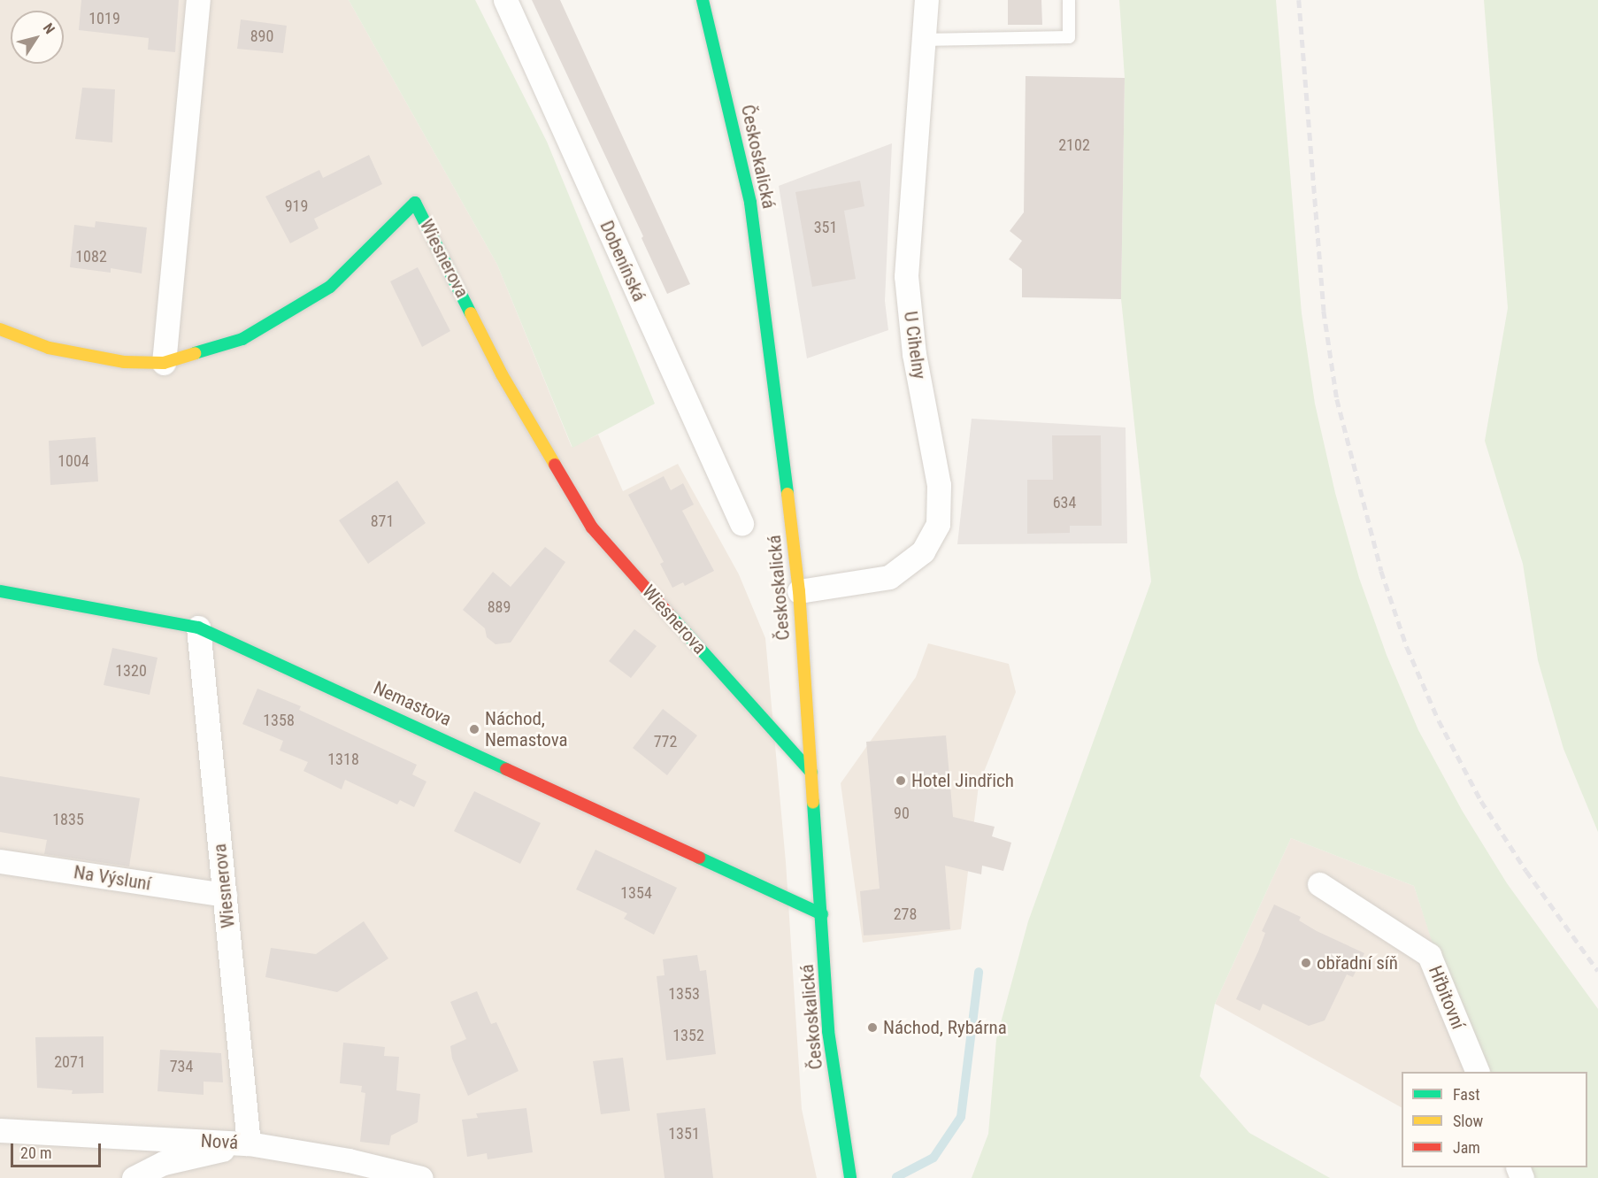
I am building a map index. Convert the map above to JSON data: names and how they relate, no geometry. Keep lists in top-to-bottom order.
{
  "streets": {
    "street": [
      "Českoskalická",
      "Wiesnerova",
      "Dobenínská",
      "U Cihelny",
      "Nemastova",
      "Na Výsluní",
      "Hřbitovní",
      "Nová"
    ]
  },
  "crossings": [
    ["Českoskalická", "Wiesnerova"],
    ["Českoskalická", "U Cihelny"],
    ["Českoskalická", "Nemastova"],
    ["Wiesnerova", "Nemastova"],
    ["Wiesnerova", "Na Výsluní"],
    ["Wiesnerova", "Nová"]
  ],
  "places": [
    "Náchod, Nemastova",
    "Hotel Jindřich",
    "obřadní síň",
    "Náchod, Rybárna"
  ],
  "house_numbers": [
    "1019",
    "890",
    "2102",
    "919",
    "351",
    "1082",
    "1004",
    "634",
    "871",
    "889",
    "1320",
    "1358",
    "772",
    "1318",
    "90",
    "1835",
    "1354",
    "278",
    "1353",
    "1352",
    "2071",
    "734",
    "1351"
  ],
  "legend": ["Fast", "Slow", "Jam"],
  "scale_bar": "20 m",
  "north": "top right"
}
